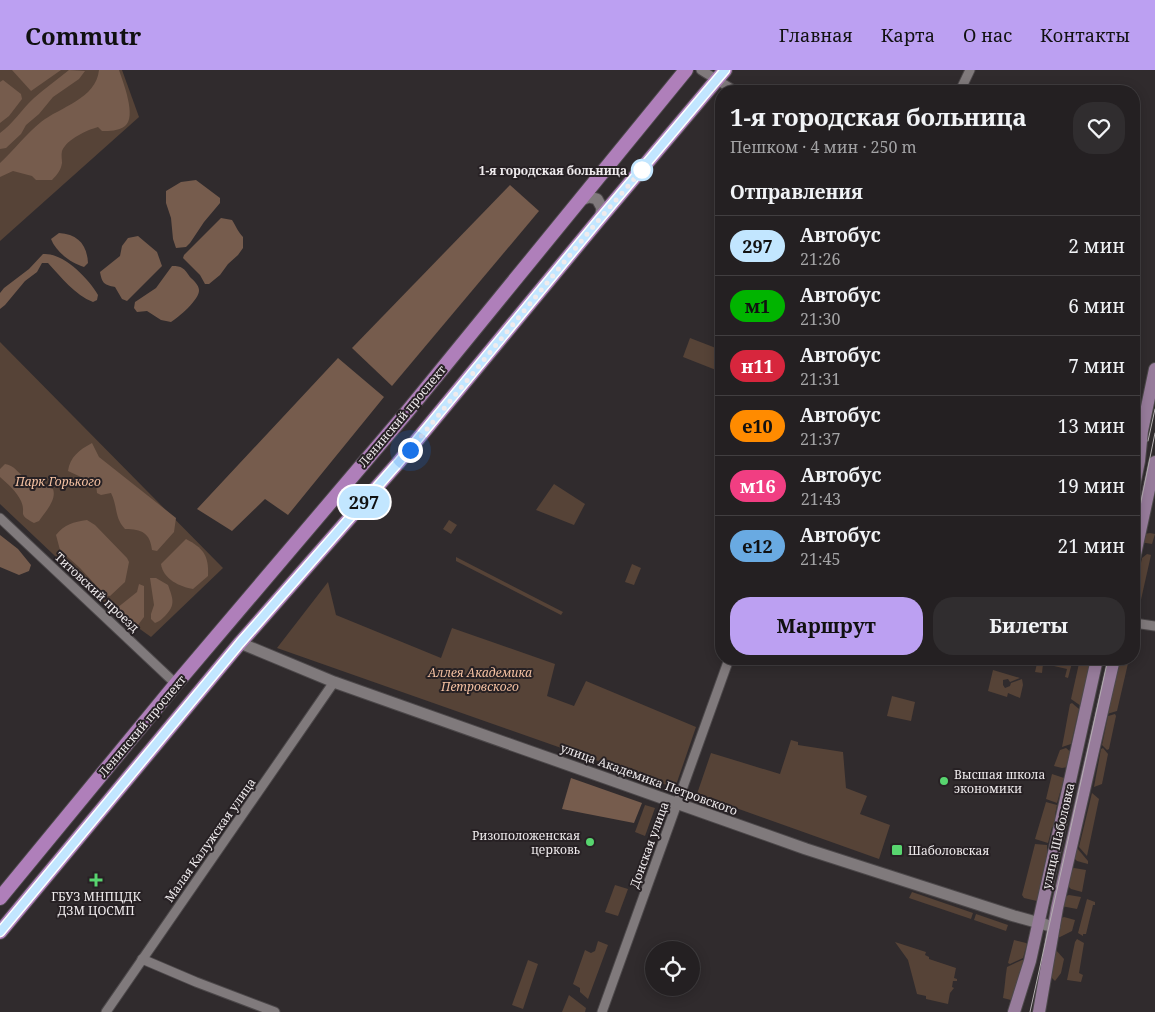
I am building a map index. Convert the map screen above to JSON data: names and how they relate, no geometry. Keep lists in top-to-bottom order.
{
  "streets": {
    "main road": ["Ленинский проспект", "улица Шаболовка"],
    "street": [
      "Титовский проезд",
      "улица Академика Петровского",
      "Малая Калужская улица",
      "Донская улица"
    ]
  },
  "crossings": [
    ["Ленинский проспект", "Титовский проезд"],
    ["Ленинский проспект", "улица Академика Петровского"],
    ["улица Академика Петровского", "улица Шаболовка"],
    ["улица Академика Петровского", "Малая Калужская улица"],
    ["улица Академика Петровского", "Донская улица"]
  ],
  "parks": ["Парк Горького", "Аллея Академика Петровского"],
  "places": {
    "other": ["1-я городская больница", "Высшая школа экономики", "Ризоположенская церковь"],
    "transit": ["Шаболовская"],
    "health": ["ГБУЗ МНПЦДК ДЗМ ЦОСМП"]
  },
  "lines": ["bus line 297"],
  "page": {
    "header": "Commutr",
    "nav": [
      "Главная",
      "Карта",
      "О нас",
      "Контакты"
    ],
    "on_map": "297",
    "heading": [
      ["1-я городская больница", "Пешком · 4 мин · 250 m"],
      "Отправления"
    ],
    "list": [
      {
        "mark": "297",
        "name": "Автобус",
        "note": "21:26",
        "value": "2 мин"
      },
      {
        "mark": "м1",
        "name": "Автобус",
        "note": "21:30",
        "value": "6 мин"
      },
      {
        "mark": "н11",
        "name": "Автобус",
        "note": "21:31",
        "value": "7 мин"
      },
      {
        "mark": "е10",
        "name": "Автобус",
        "note": "21:37",
        "value": "13 мин"
      },
      {
        "mark": "м16",
        "name": "Автобус",
        "note": "21:43",
        "value": "19 мин"
      },
      {
        "mark": "е12",
        "name": "Автобус",
        "note": "21:45",
        "value": "21 мин"
      }
    ],
    "buttons": ["Маршрут", "Билеты"]
  }
}
